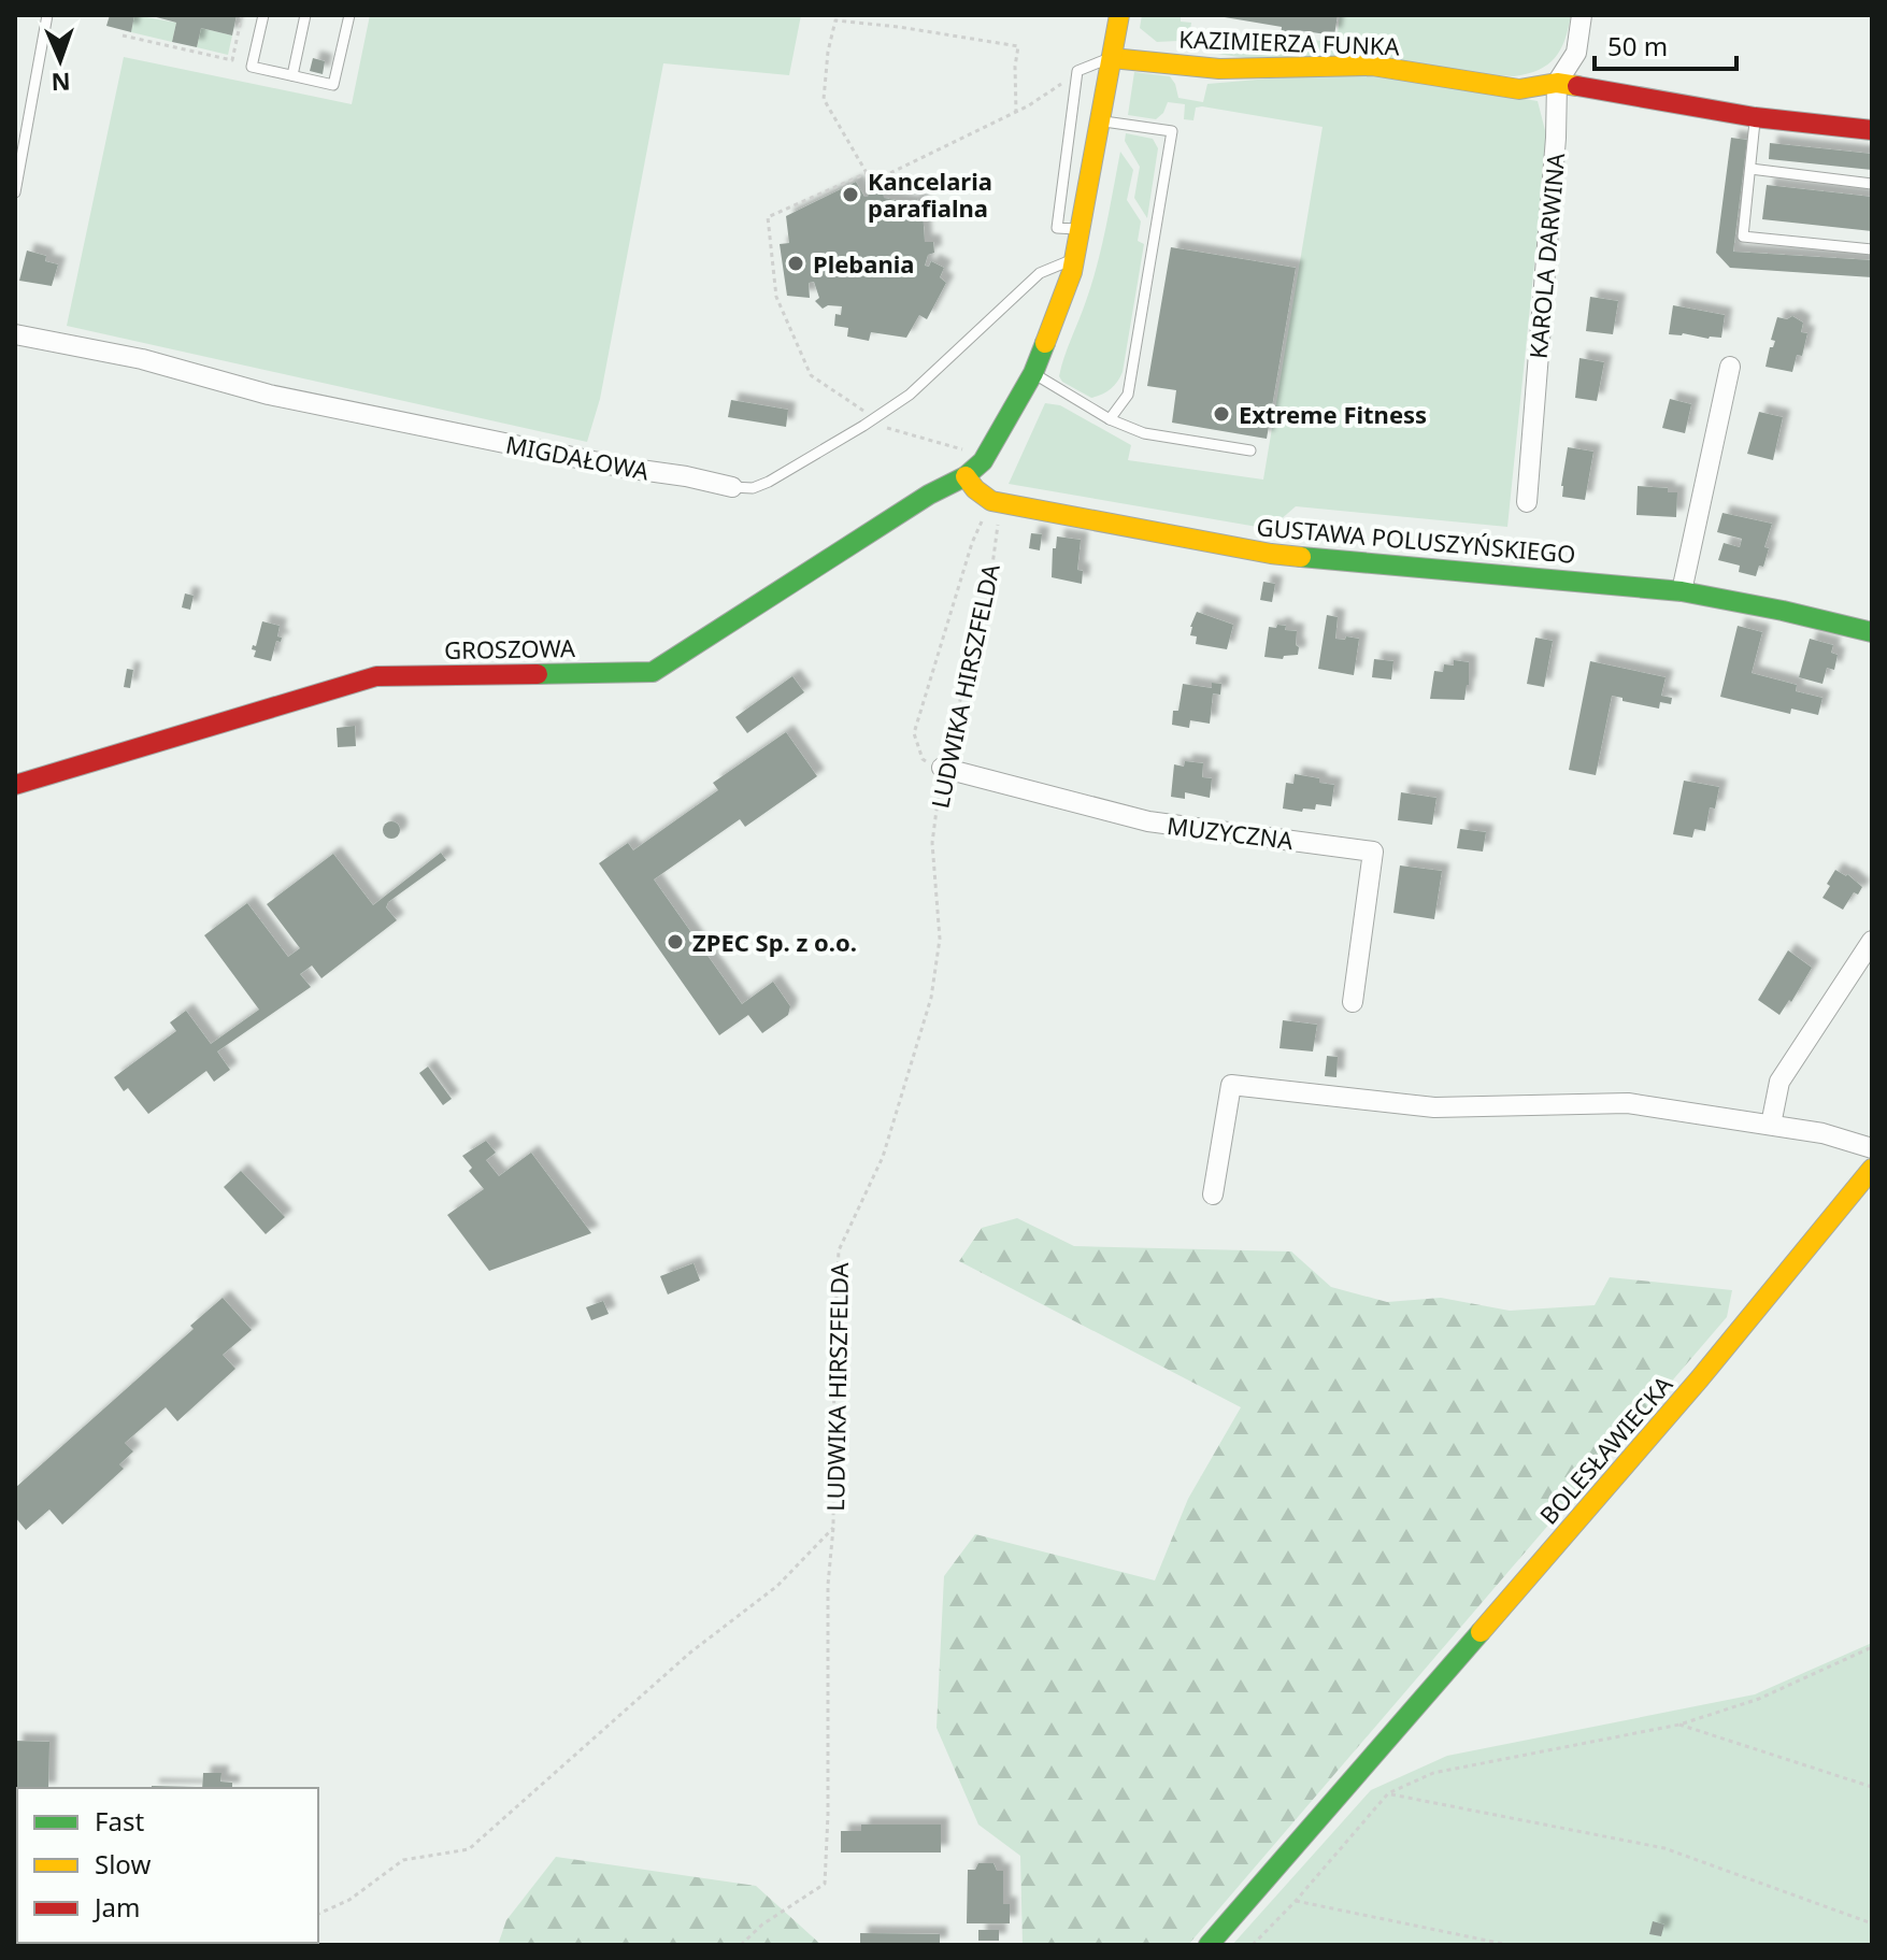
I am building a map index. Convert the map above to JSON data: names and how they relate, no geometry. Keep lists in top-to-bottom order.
{
  "streets": {
    "street": [
      "KAZIMIERZA FUNKA",
      "KAROLA DARWINA",
      "MIGDAŁOWA",
      "GUSTAWA POLUSZYŃSKIEGO",
      "GROSZOWA",
      "MUZYCZNA",
      "BOLESŁAWIECKA"
    ],
    "path": ["LUDWIKA HIRSZFELDA"]
  },
  "crossings": [
    ["KAZIMIERZA FUNKA", "KAROLA DARWINA"],
    ["KAZIMIERZA FUNKA", "GROSZOWA"],
    ["MIGDAŁOWA", "GROSZOWA"],
    ["GUSTAWA POLUSZYŃSKIEGO", "LUDWIKA HIRSZFELDA"],
    ["LUDWIKA HIRSZFELDA", "MUZYCZNA"]
  ],
  "places": [
    "Kancelaria parafialna",
    "Plebania",
    "Extreme Fitness",
    "ZPEC Sp. z o.o."
  ],
  "legend": ["Fast", "Slow", "Jam"],
  "scale_bar": "50 m",
  "north": "bottom"
}
